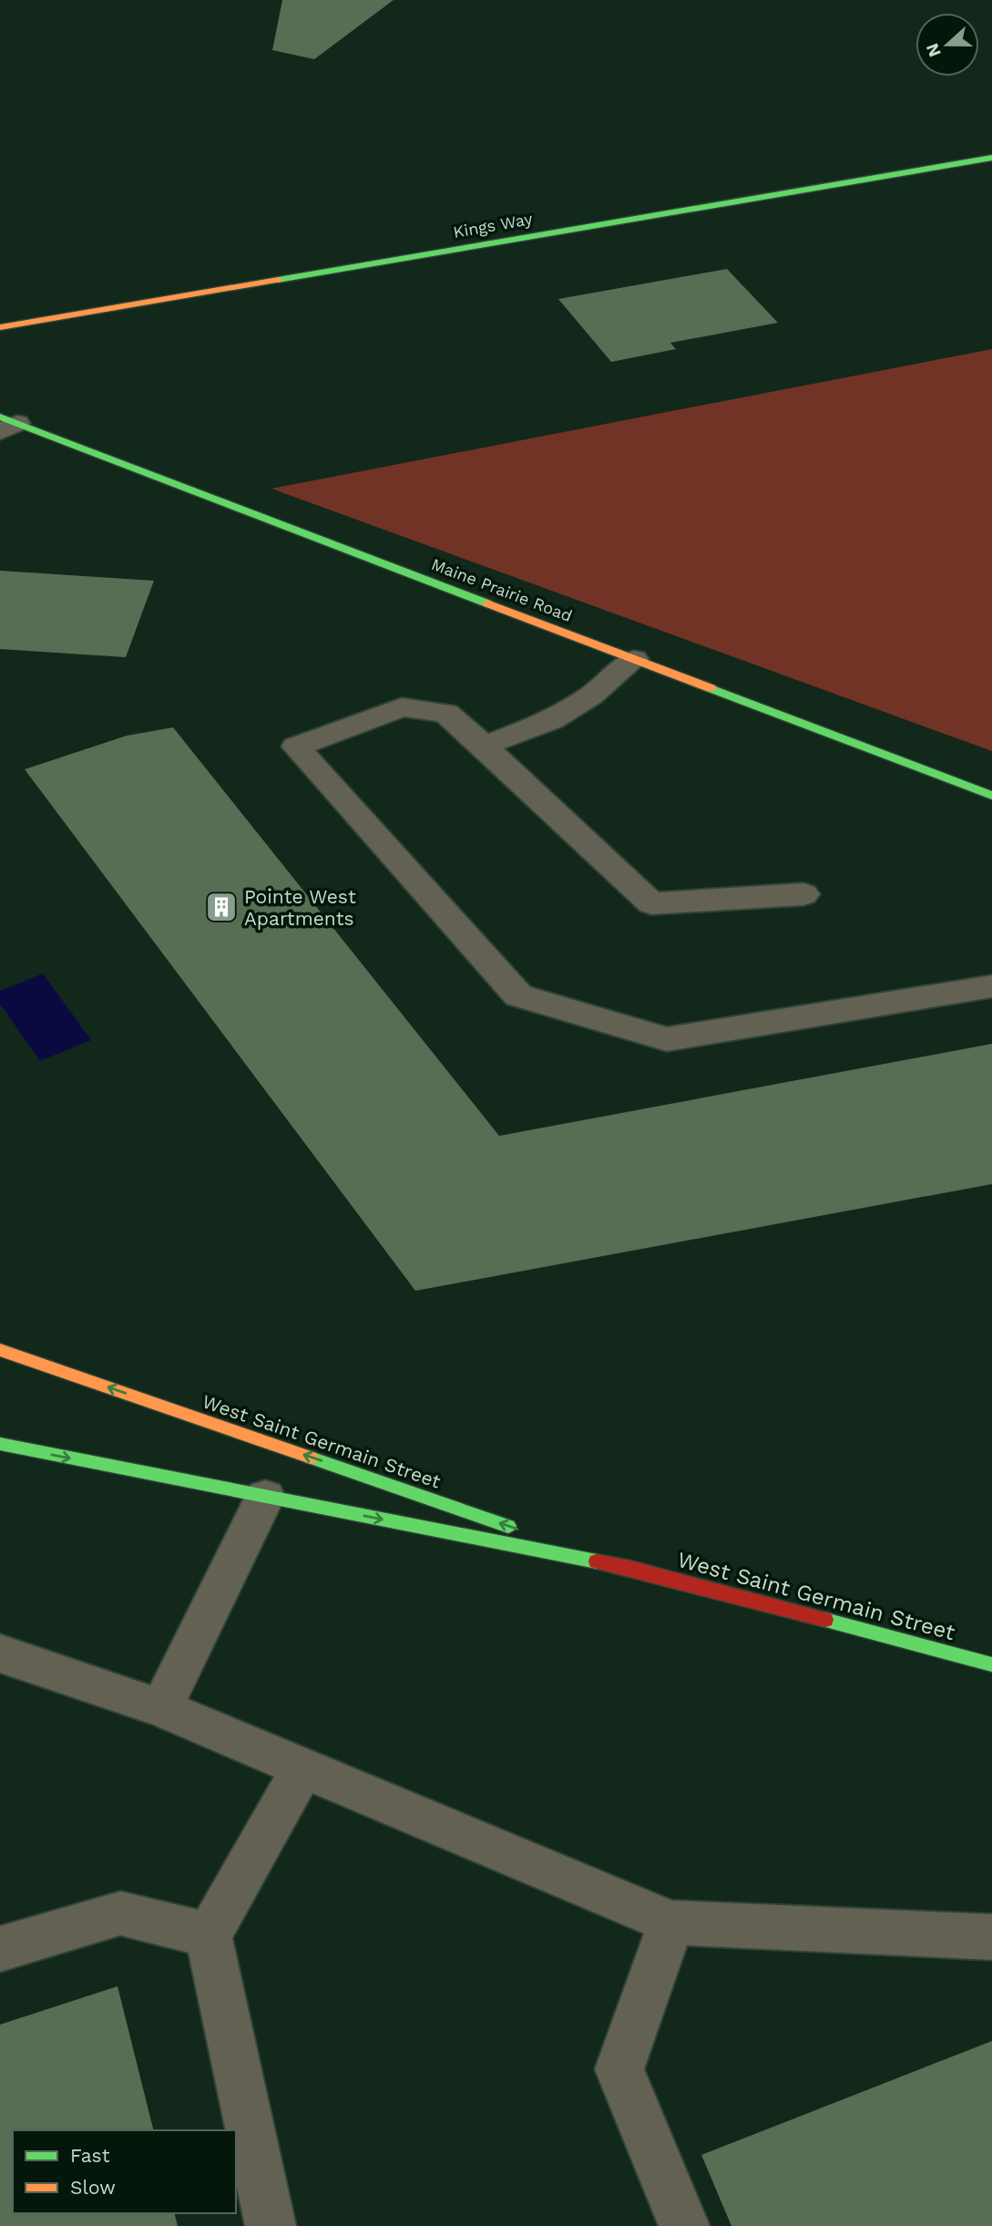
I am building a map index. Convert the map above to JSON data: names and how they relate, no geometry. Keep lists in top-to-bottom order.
{
  "streets": {
    "street": ["Kings Way", "Maine Prairie Road", "West Saint Germain Street"]
  },
  "places": {
    "building": ["Pointe West Apartments"]
  },
  "legend": ["Fast", "Slow"],
  "north": "left"
}
